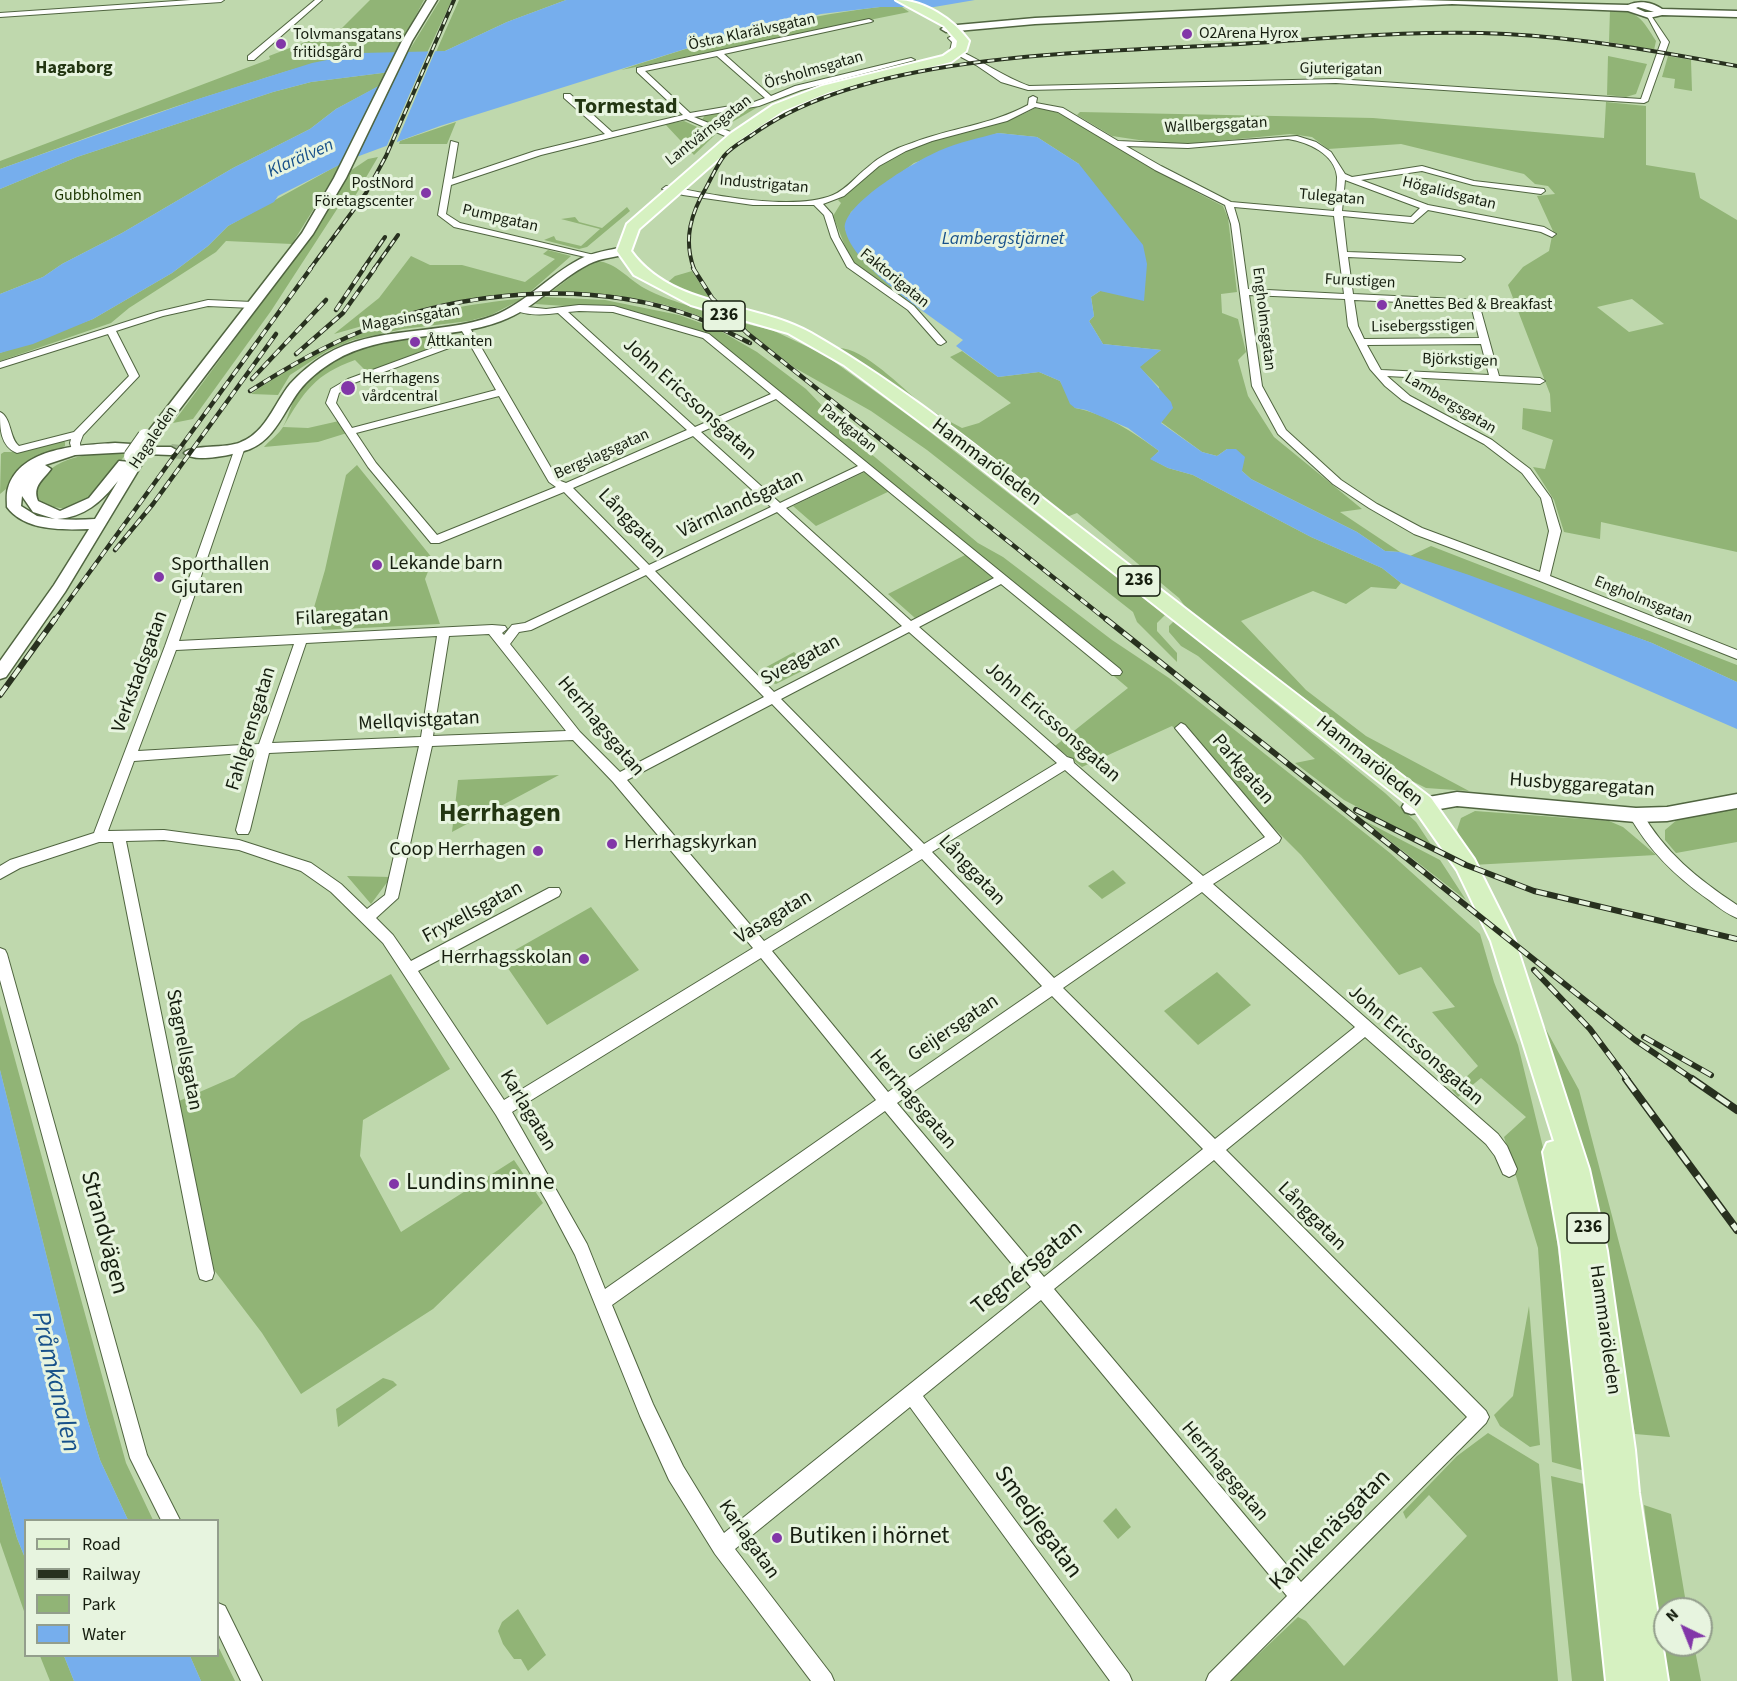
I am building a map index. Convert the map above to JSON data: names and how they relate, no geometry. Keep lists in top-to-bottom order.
{
  "streets": {
    "main road": ["Lantvärnsgatan", "236", "Hammaröleden"],
    "street": [
      "Östra Klarälvsgatan",
      "Gjuterigatan",
      "Örsholmsgatan",
      "Wallbergsgatan",
      "Industrigatan",
      "Högalidsgatan",
      "Tulegatan",
      "Pumpgatan",
      "Faktorigatan",
      "Furustigen",
      "Magasinsgatan",
      "Engholmsgatan",
      "Lisebergsstigen",
      "Björkstigen",
      "John Ericssonsgatan",
      "Lambergsgatan",
      "Parkgatan",
      "Hagaleden",
      "Bergslagsgatan",
      "Värmlandsgatan",
      "Långgatan",
      "Filaregatan",
      "Sveagatan",
      "Verkstadsgatan",
      "Mellqvistgatan",
      "Herrhagsgatan",
      "Fahlgrensgatan",
      "Husbyggaregatan",
      "Fryxellsgatan",
      "Vasagatan",
      "Geijersgatan",
      "Stagnellsgatan",
      "Karlagatan",
      "Strandvägen",
      "Tegnérsgatan",
      "Smedjegatan",
      "Kanikenäsgatan"
    ]
  },
  "crossings": [
    ["Östra Klarälvsgatan", "Örsholmsgatan"],
    ["Gjuterigatan", "Lantvärnsgatan"],
    ["Örsholmsgatan", "Lantvärnsgatan"],
    ["Örsholmsgatan", "Pumpgatan"],
    ["Wallbergsgatan", "Högalidsgatan"],
    ["Wallbergsgatan", "Lambergsgatan"],
    ["Lantvärnsgatan", "Industrigatan"],
    ["Lantvärnsgatan", "Magasinsgatan"],
    ["Lantvärnsgatan", "Hammaröleden"],
    ["Industrigatan", "Faktorigatan"],
    ["Högalidsgatan", "Tulegatan"],
    ["Högalidsgatan", "Lambergsgatan"],
    ["Tulegatan", "Engholmsgatan"],
    ["Tulegatan", "Lambergsgatan"],
    ["Pumpgatan", "Magasinsgatan"],
    ["Furustigen", "Engholmsgatan"],
    ["Furustigen", "Lisebergsstigen"],
    ["Furustigen", "Lambergsgatan"],
    ["Magasinsgatan", "Parkgatan"],
    ["Magasinsgatan", "Hammaröleden"],
    ["Magasinsgatan", "Långgatan"],
    ["Magasinsgatan", "Verkstadsgatan"],
    ["Engholmsgatan", "Lambergsgatan"],
    ["Lisebergsstigen", "Lambergsgatan"],
    ["Björkstigen", "Lambergsgatan"],
    ["John Ericssonsgatan", "Parkgatan"],
    ["John Ericssonsgatan", "Bergslagsgatan"],
    ["John Ericssonsgatan", "Värmlandsgatan"],
    ["John Ericssonsgatan", "Sveagatan"],
    ["John Ericssonsgatan", "Vasagatan"],
    ["John Ericssonsgatan", "Geijersgatan"],
    ["John Ericssonsgatan", "Tegnérsgatan"],
    ["Parkgatan", "Bergslagsgatan"],
    ["Parkgatan", "Värmlandsgatan"],
    ["Parkgatan", "Sveagatan"],
    ["Parkgatan", "Geijersgatan"],
    ["Bergslagsgatan", "Långgatan"],
    ["Hammaröleden", "Husbyggaregatan"],
    ["Värmlandsgatan", "Långgatan"],
    ["Värmlandsgatan", "Filaregatan"],
    ["Långgatan", "Sveagatan"],
    ["Långgatan", "Vasagatan"],
    ["Långgatan", "Geijersgatan"],
    ["Långgatan", "Tegnérsgatan"],
    ["Långgatan", "Kanikenäsgatan"],
    ["Filaregatan", "Verkstadsgatan"],
    ["Filaregatan", "Herrhagsgatan"],
    ["Filaregatan", "Fahlgrensgatan"],
    ["Sveagatan", "Herrhagsgatan"],
    ["Verkstadsgatan", "Mellqvistgatan"],
    ["Verkstadsgatan", "Karlagatan"],
    ["Mellqvistgatan", "Herrhagsgatan"],
    ["Mellqvistgatan", "Fahlgrensgatan"],
    ["Herrhagsgatan", "Vasagatan"],
    ["Herrhagsgatan", "Geijersgatan"],
    ["Herrhagsgatan", "Tegnérsgatan"],
    ["Herrhagsgatan", "Kanikenäsgatan"],
    ["Fryxellsgatan", "Karlagatan"],
    ["Vasagatan", "Karlagatan"],
    ["Geijersgatan", "Karlagatan"],
    ["Stagnellsgatan", "Karlagatan"],
    ["Karlagatan", "Tegnérsgatan"],
    ["Tegnérsgatan", "Smedjegatan"]
  ],
  "districts": ["Hagaborg", "Tormestad", "Herrhagen"],
  "water": ["Klarälven", "Lambergstjärnet", "Pråmkanalen"],
  "parks": ["Gubbholmen"],
  "places": [
    "O2Arena Hyrox",
    "Tolvmansgatans fritidsgård",
    "PostNord Företagscenter",
    "Anettes Bed & Breakfast",
    "Åttkanten",
    "Herrhagens vårdcentral",
    "Lekande barn",
    "Sporthallen Gjutaren",
    "Herrhagskyrkan",
    "Coop Herrhagen",
    "Herrhagsskolan",
    "Lundins minne",
    "Butiken i hörnet"
  ],
  "legend": [
    "Road",
    "Railway",
    "Park",
    "Water"
  ],
  "north": "top left"
}
